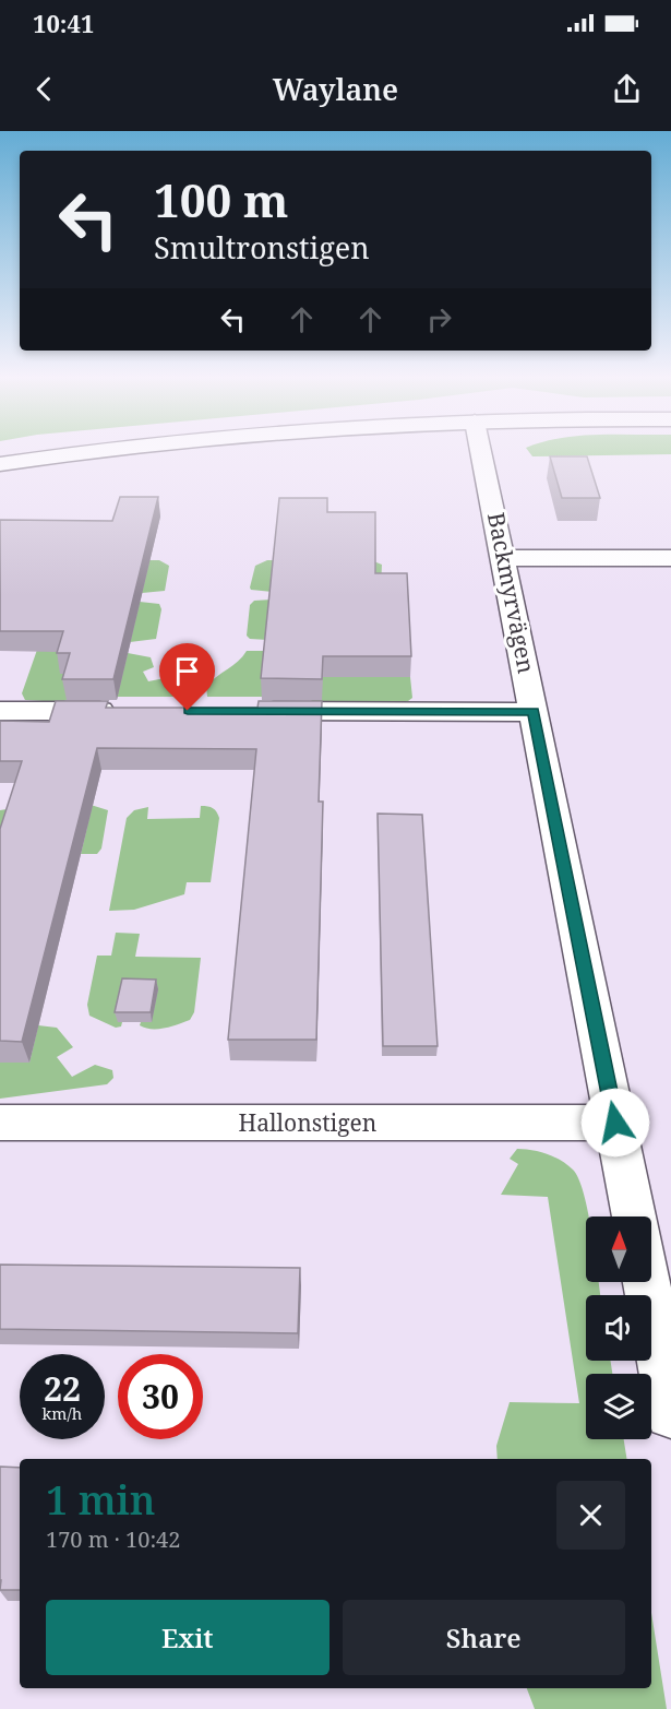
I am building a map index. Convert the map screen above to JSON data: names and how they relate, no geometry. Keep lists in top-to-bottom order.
{
  "streets": {
    "street": ["Backmyrvägen", "Hallonstigen"]
  },
  "crossings": [
    ["Backmyrvägen", "Hallonstigen"]
  ],
  "north": "top",
  "page": {
    "status": "10:41",
    "header": "Waylane",
    "turn": ["100 m", "Smultronstigen"],
    "speed": "22 km/h",
    "limit": "30",
    "heading": ["1 min", "170 m · 10:42"],
    "buttons": ["Exit", "Share"]
  }
}
